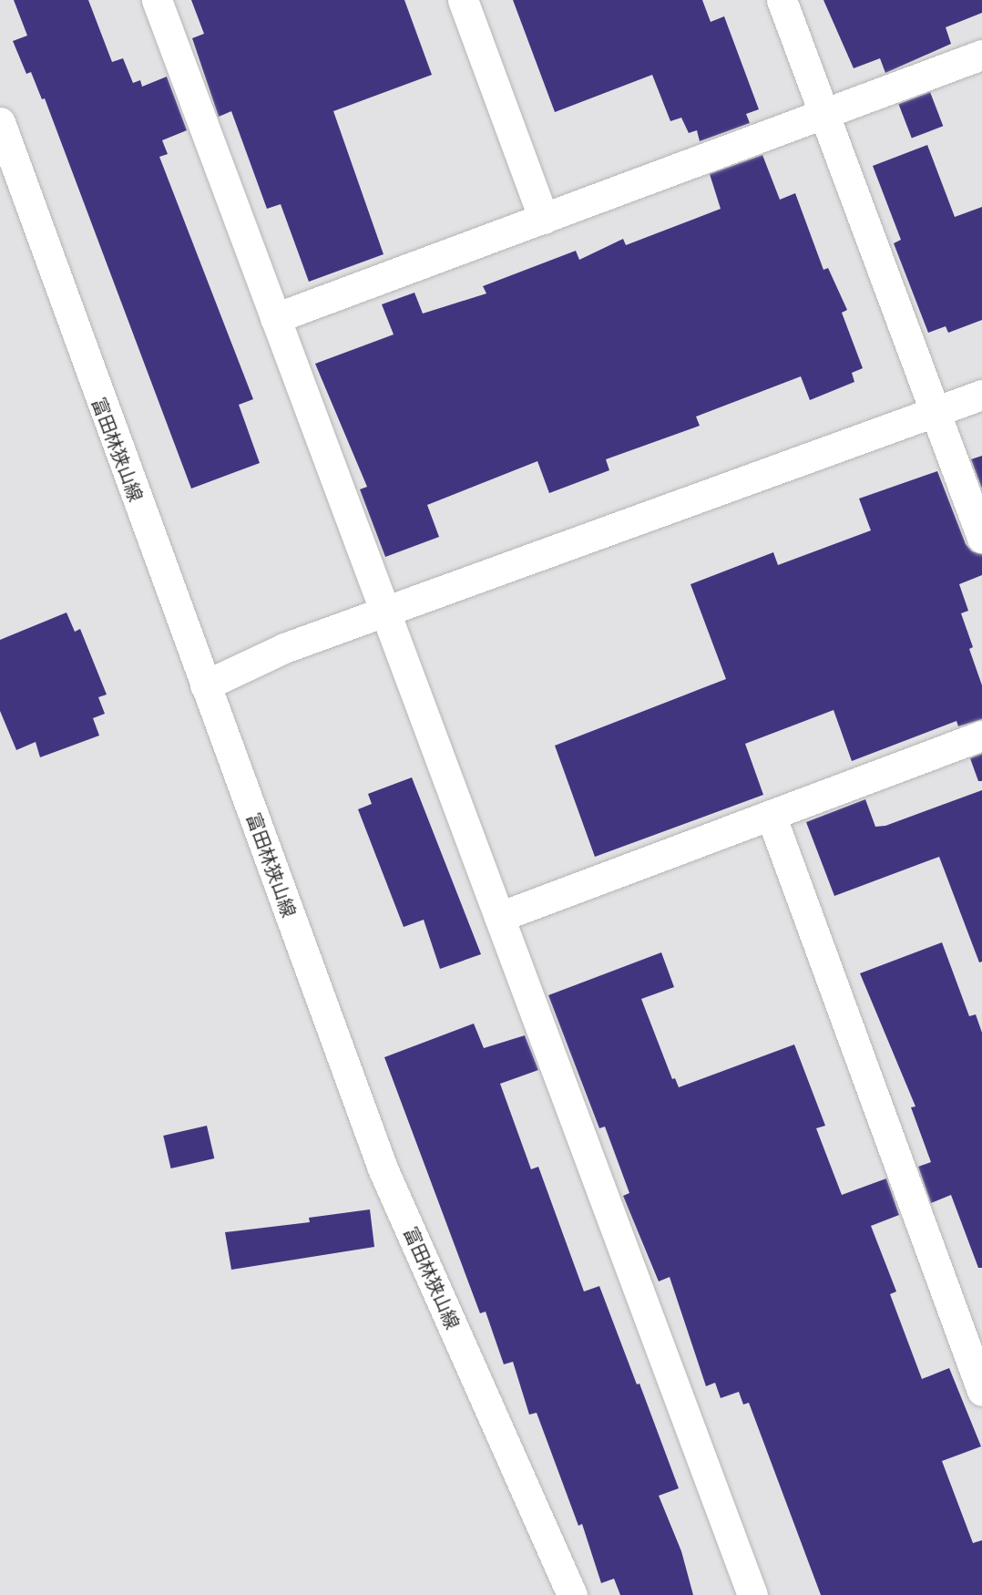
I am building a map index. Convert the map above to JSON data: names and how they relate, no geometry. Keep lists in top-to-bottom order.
{
  "streets": {
    "street": ["富田林狭山線"]
  }
}
